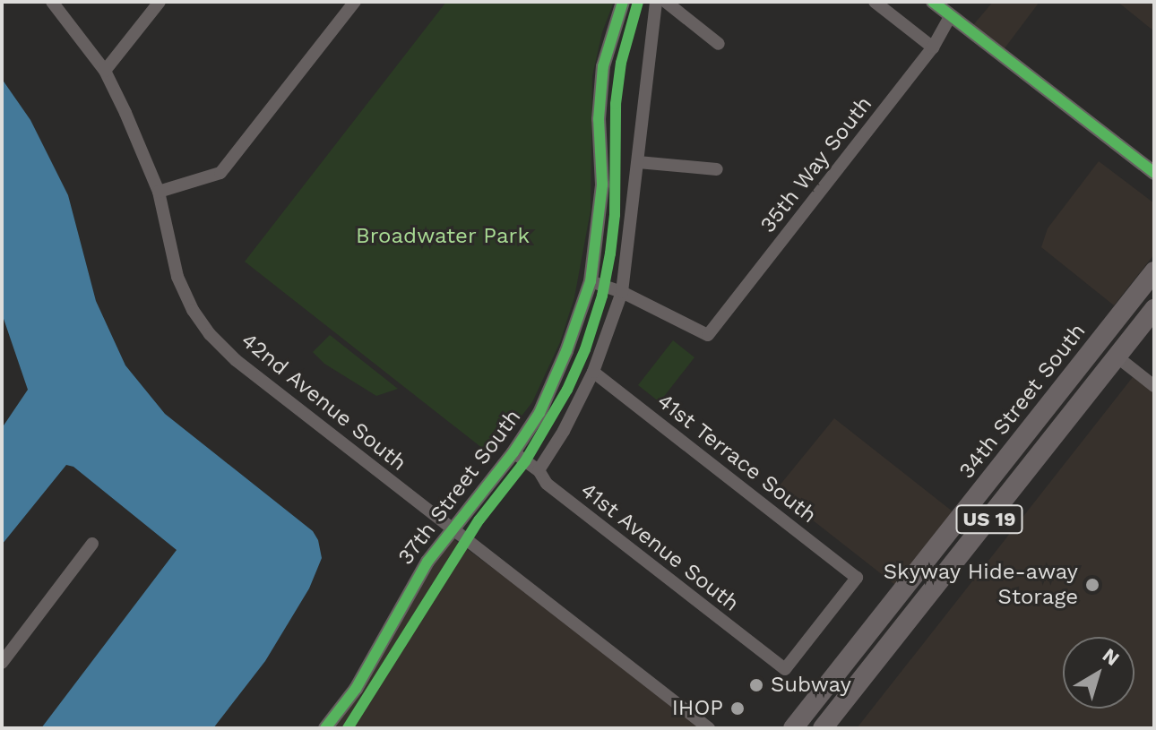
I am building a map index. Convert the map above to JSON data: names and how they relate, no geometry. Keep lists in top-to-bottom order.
{
  "streets": {
    "highway": ["34th Street South", "US 19"],
    "street": [
      "35th Way South",
      "42nd Avenue South",
      "41st Terrace South",
      "37th Street South",
      "41st Avenue South"
    ]
  },
  "crossings": [
    ["42nd Avenue South", "37th Street South"],
    ["41st Terrace South", "41st Avenue South"],
    ["37th Street South", "41st Avenue South"]
  ],
  "parks": ["Broadwater Park"],
  "places": ["Skyway Hide-away Storage", "Subway", "IHOP"],
  "north": "top right"
}
